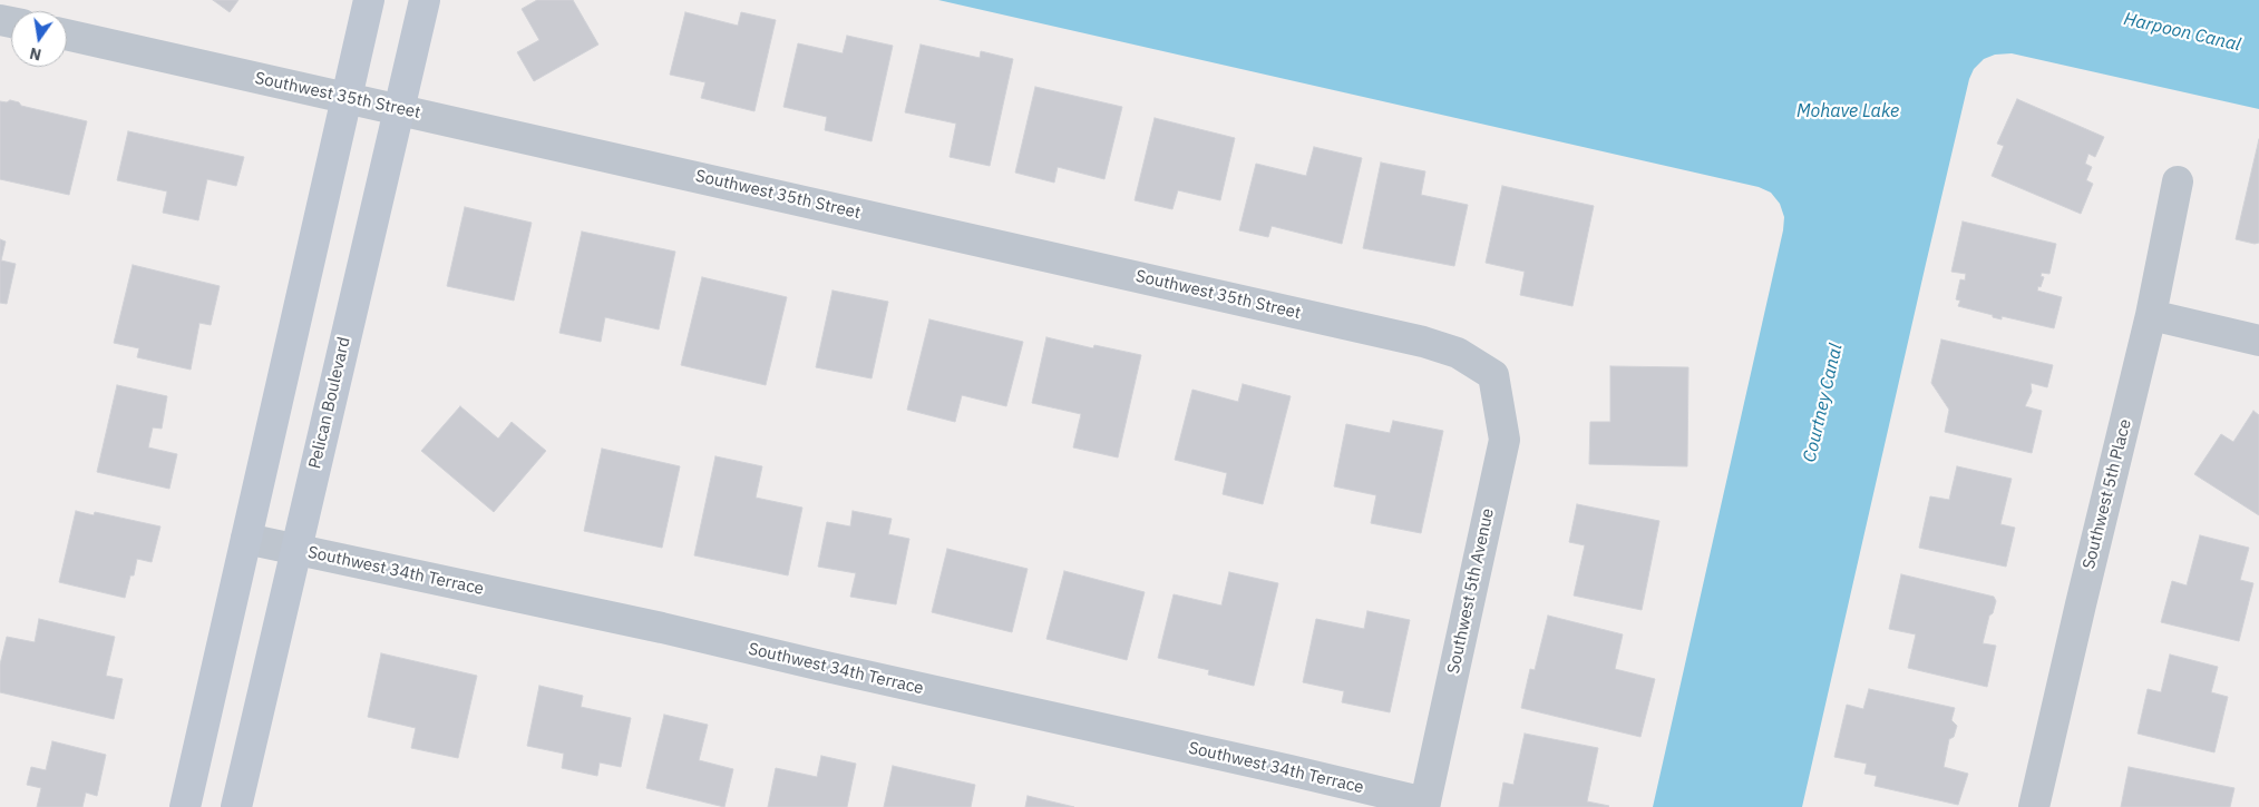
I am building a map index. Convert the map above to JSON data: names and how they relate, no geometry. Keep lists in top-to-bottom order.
{
  "streets": {
    "street": [
      "Southwest 35th Street",
      "Pelican Boulevard",
      "Southwest 5th Place",
      "Southwest 34th Terrace",
      "Southwest 5th Avenue"
    ]
  },
  "crossings": [
    ["Southwest 35th Street", "Pelican Boulevard"],
    ["Southwest 35th Street", "Southwest 5th Avenue"],
    ["Pelican Boulevard", "Southwest 34th Terrace"],
    ["Southwest 34th Terrace", "Southwest 5th Avenue"]
  ],
  "water": ["Harpoon Canal", "Mohave Lake", "Courtney Canal"],
  "north": "bottom"
}
